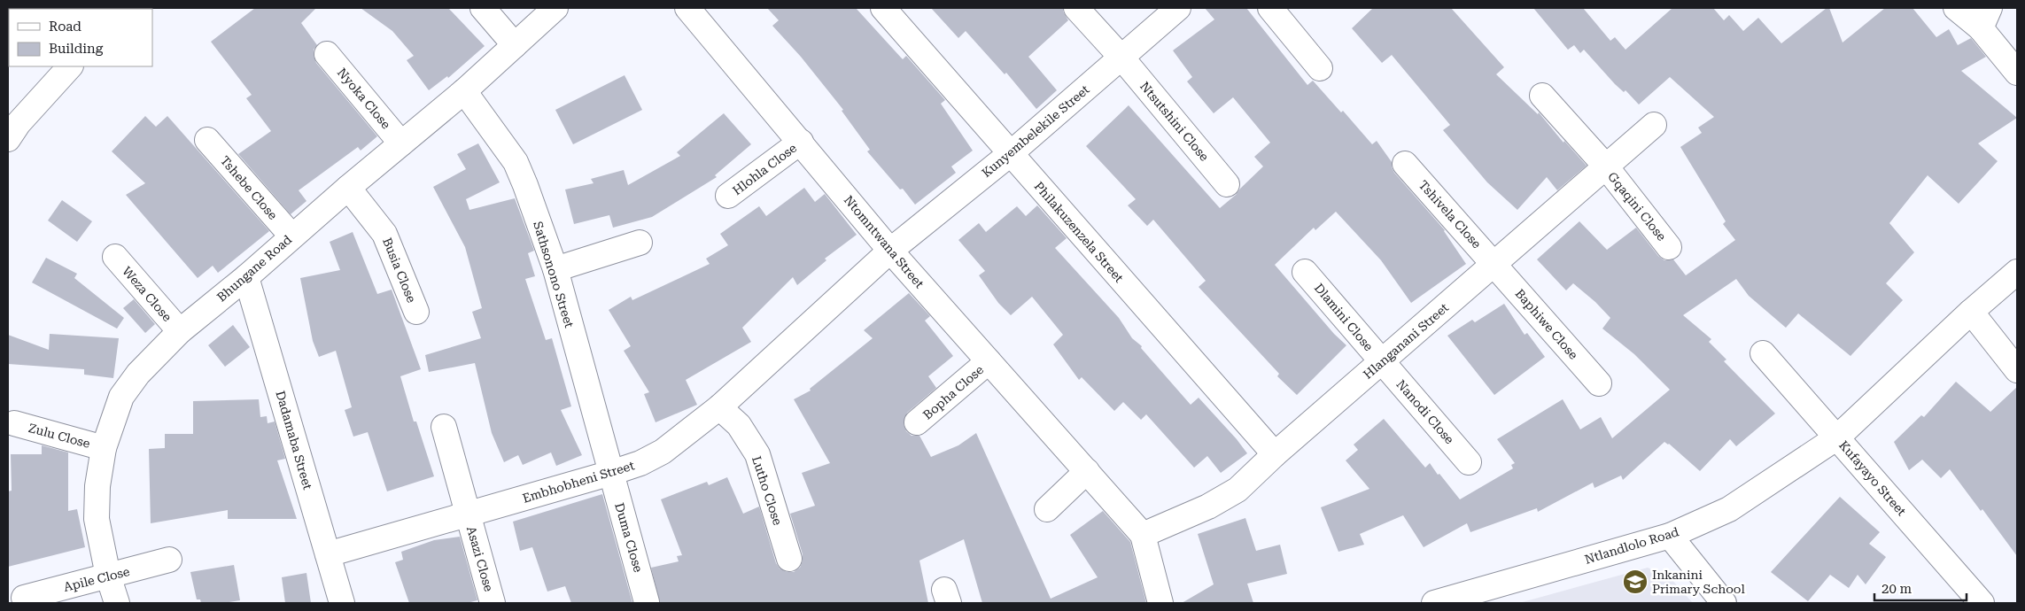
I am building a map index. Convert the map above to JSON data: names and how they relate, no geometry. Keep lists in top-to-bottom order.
{
  "streets": {
    "street": [
      "Nyoka Close",
      "Ntsutshini Close",
      "Kunyembelekile Street",
      "Hlohla Close",
      "Tshebe Close",
      "Gqaqini Close",
      "Tshivela Close",
      "Philakuzenzela Street",
      "Ntomntwana Street",
      "Bhungane Road",
      "Busia Close",
      "Sathsonono Street",
      "Weza Close",
      "Dlamini Close",
      "Baphiwe Close",
      "Hlanganani Street",
      "Bopha Close",
      "Nanodi Close",
      "Zulu Close",
      "Dadamaba Street",
      "Kufayayo Street",
      "Embhobheni Street",
      "Lutho Close",
      "Duma Close",
      "Ntlandlolo Road",
      "Asazi Close",
      "Apile Close"
    ]
  },
  "crossings": [
    ["Nyoka Close", "Bhungane Road"],
    ["Ntsutshini Close", "Kunyembelekile Street"],
    ["Kunyembelekile Street", "Philakuzenzela Street"],
    ["Kunyembelekile Street", "Ntomntwana Street"],
    ["Kunyembelekile Street", "Embhobheni Street"],
    ["Hlohla Close", "Ntomntwana Street"],
    ["Tshebe Close", "Bhungane Road"],
    ["Gqaqini Close", "Hlanganani Street"],
    ["Tshivela Close", "Baphiwe Close"],
    ["Tshivela Close", "Hlanganani Street"],
    ["Philakuzenzela Street", "Hlanganani Street"],
    ["Ntomntwana Street", "Hlanganani Street"],
    ["Ntomntwana Street", "Bopha Close"],
    ["Ntomntwana Street", "Embhobheni Street"],
    ["Bhungane Road", "Busia Close"],
    ["Bhungane Road", "Sathsonono Street"],
    ["Bhungane Road", "Weza Close"],
    ["Bhungane Road", "Zulu Close"],
    ["Bhungane Road", "Dadamaba Street"],
    ["Bhungane Road", "Apile Close"],
    ["Sathsonono Street", "Embhobheni Street"],
    ["Sathsonono Street", "Duma Close"],
    ["Dlamini Close", "Hlanganani Street"],
    ["Dlamini Close", "Nanodi Close"],
    ["Baphiwe Close", "Hlanganani Street"],
    ["Hlanganani Street", "Nanodi Close"],
    ["Dadamaba Street", "Embhobheni Street"],
    ["Kufayayo Street", "Ntlandlolo Road"],
    ["Embhobheni Street", "Lutho Close"],
    ["Embhobheni Street", "Duma Close"],
    ["Embhobheni Street", "Asazi Close"]
  ],
  "places": {
    "school or university": ["Inkanini Primary School"]
  },
  "legend": ["Road", "Building"],
  "scale_bar": "20 m"
}
